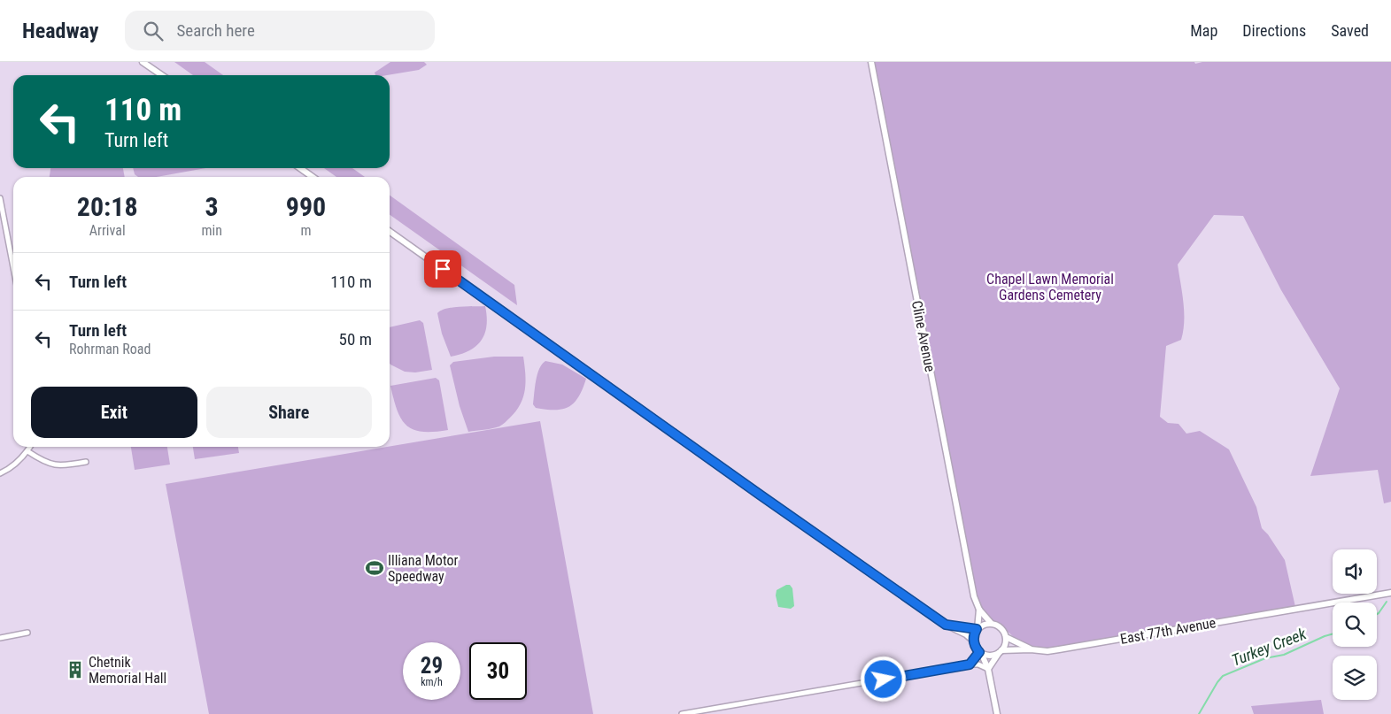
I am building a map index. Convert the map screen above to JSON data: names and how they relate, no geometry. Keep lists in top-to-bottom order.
{
  "streets": {
    "street": ["Cline Avenue", "East 77th Avenue"]
  },
  "crossings": [
    ["Cline Avenue", "East 77th Avenue"]
  ],
  "water": ["Turkey Creek"],
  "parks": ["Chapel Lawn Memorial Gardens Cemetery"],
  "places": {
    "sports": ["Illiana Motor Speedway"],
    "building": ["Chetnik Memorial Hall"]
  },
  "page": {
    "header": "Headway",
    "search": "Search here",
    "nav": ["Map", "Directions", "Saved"],
    "turn": ["110 m", "Turn left"],
    "eta": [
      "20:18",
      "Arrival",
      "3",
      "min",
      "990",
      "m"
    ],
    "list": [
      {
        "name": "Turn left",
        "value": "110 m"
      },
      {
        "name": "Turn left",
        "note": "Rohrman Road",
        "value": "50 m"
      }
    ],
    "buttons": ["Exit", "Share"],
    "speed": "29 km/h",
    "limit": "30"
  }
}
